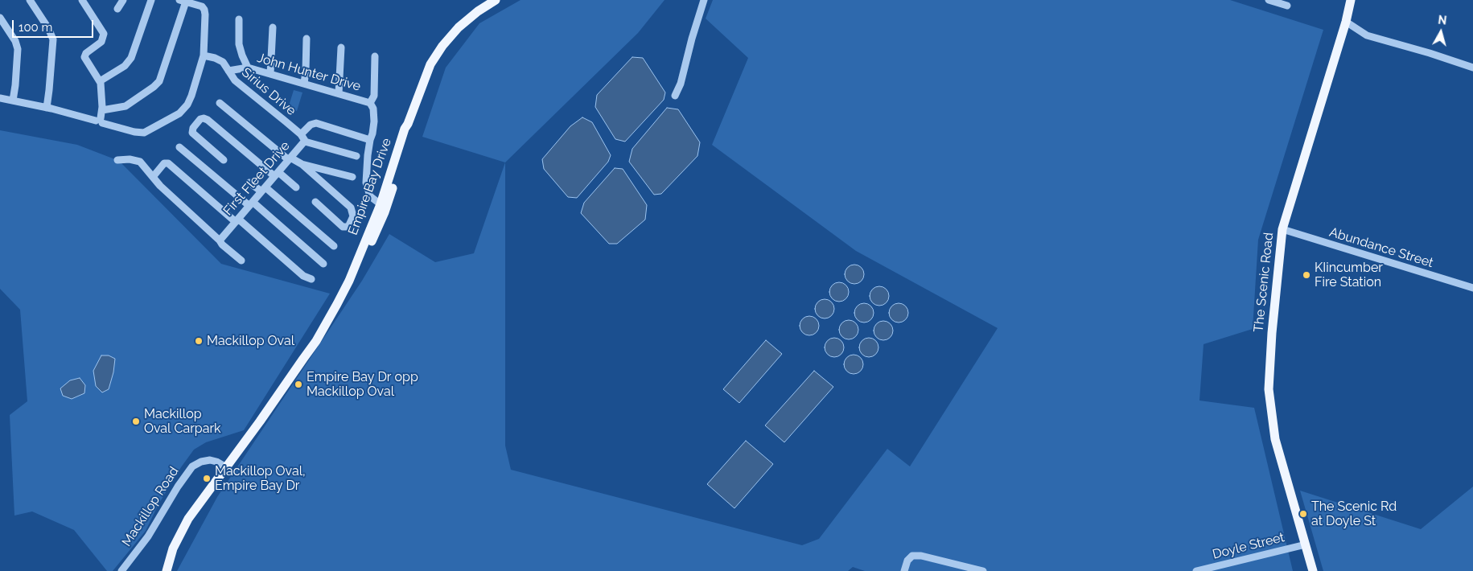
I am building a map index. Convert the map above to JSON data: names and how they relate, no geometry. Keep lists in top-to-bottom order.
{
  "streets": {
    "main road": ["Empire Bay Drive", "The Scenic Road"],
    "street": [
      "John Hunter Drive",
      "Sirius Drive",
      "First Fleet Drive",
      "Abundance Street",
      "Mackillop Road",
      "Doyle Street"
    ]
  },
  "crossings": [
    ["John Hunter Drive", "Sirius Drive"],
    ["John Hunter Drive", "First Fleet Drive"],
    ["John Hunter Drive", "Empire Bay Drive"],
    ["Sirius Drive", "First Fleet Drive"],
    ["Empire Bay Drive", "Mackillop Road"],
    ["Abundance Street", "The Scenic Road"],
    ["The Scenic Road", "Doyle Street"]
  ],
  "places": [
    "KIincumber Fire Station",
    "Mackillop Oval",
    "Empire Bay Dr opp Mackillop Oval",
    "Mackillop Oval Carpark",
    "Mackillop Oval, Empire Bay Dr",
    "The Scenic Rd at Doyle St"
  ],
  "scale_bar": "100 m",
  "north": "top"
}
